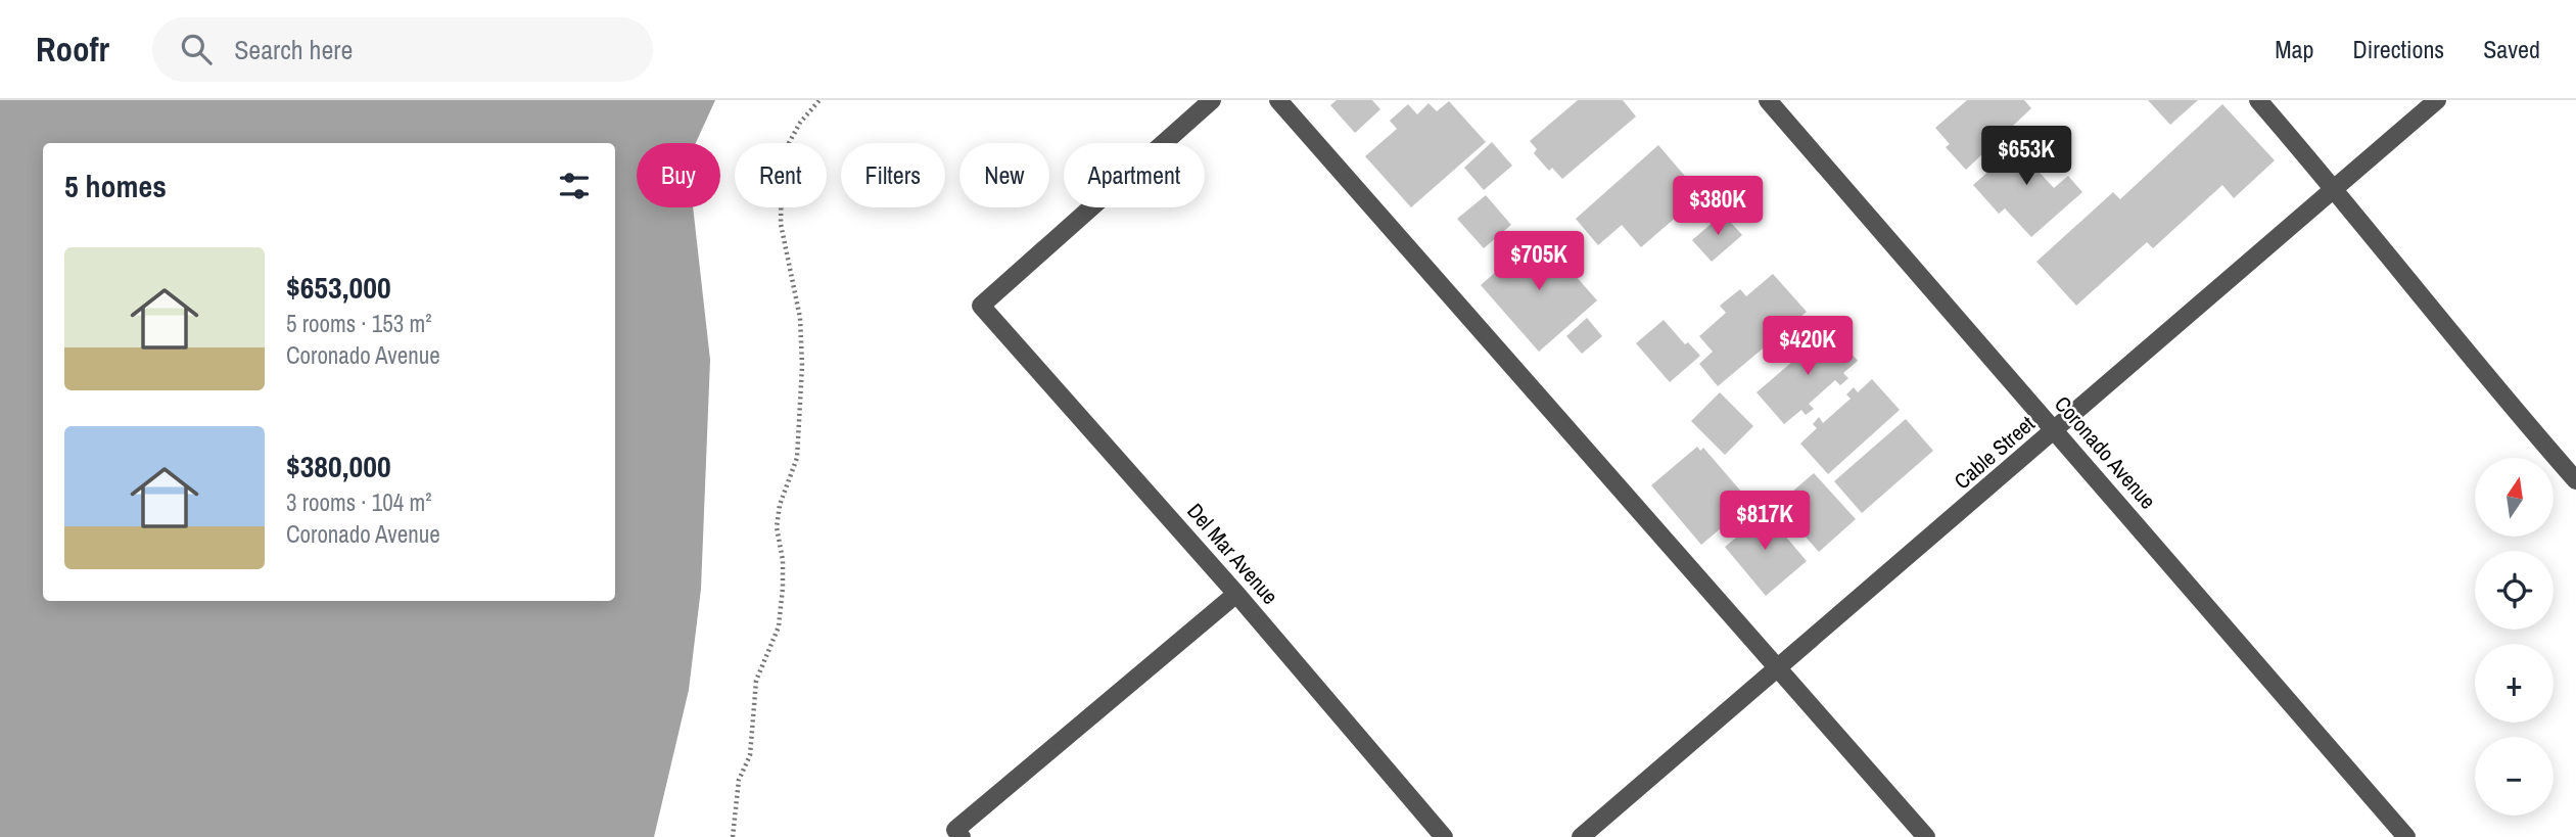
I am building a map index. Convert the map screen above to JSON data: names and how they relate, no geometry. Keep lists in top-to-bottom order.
{
  "streets": {
    "street": ["Cable Street", "Coronado Avenue", "Del Mar Avenue"]
  },
  "crossings": [
    ["Cable Street", "Coronado Avenue"]
  ],
  "north": "top",
  "page": {
    "header": "Roofr",
    "search": "Search here",
    "nav": ["Map", "Directions", "Saved"],
    "price": [
      "$653K",
      "$380K",
      "$705K",
      "$420K",
      "$817K"
    ],
    "chip": [
      "Buy",
      "Rent",
      "Filters",
      "New",
      "Apartment"
    ],
    "heading": "5 homes",
    "list": [
      {
        "name": "$653,000",
        "note": "5 rooms · 153 m² · Coronado Avenue"
      },
      {
        "name": "$380,000",
        "note": "3 rooms · 104 m² · Coronado Avenue"
      }
    ],
    "map_buttons": ["+", "−"]
  }
}
